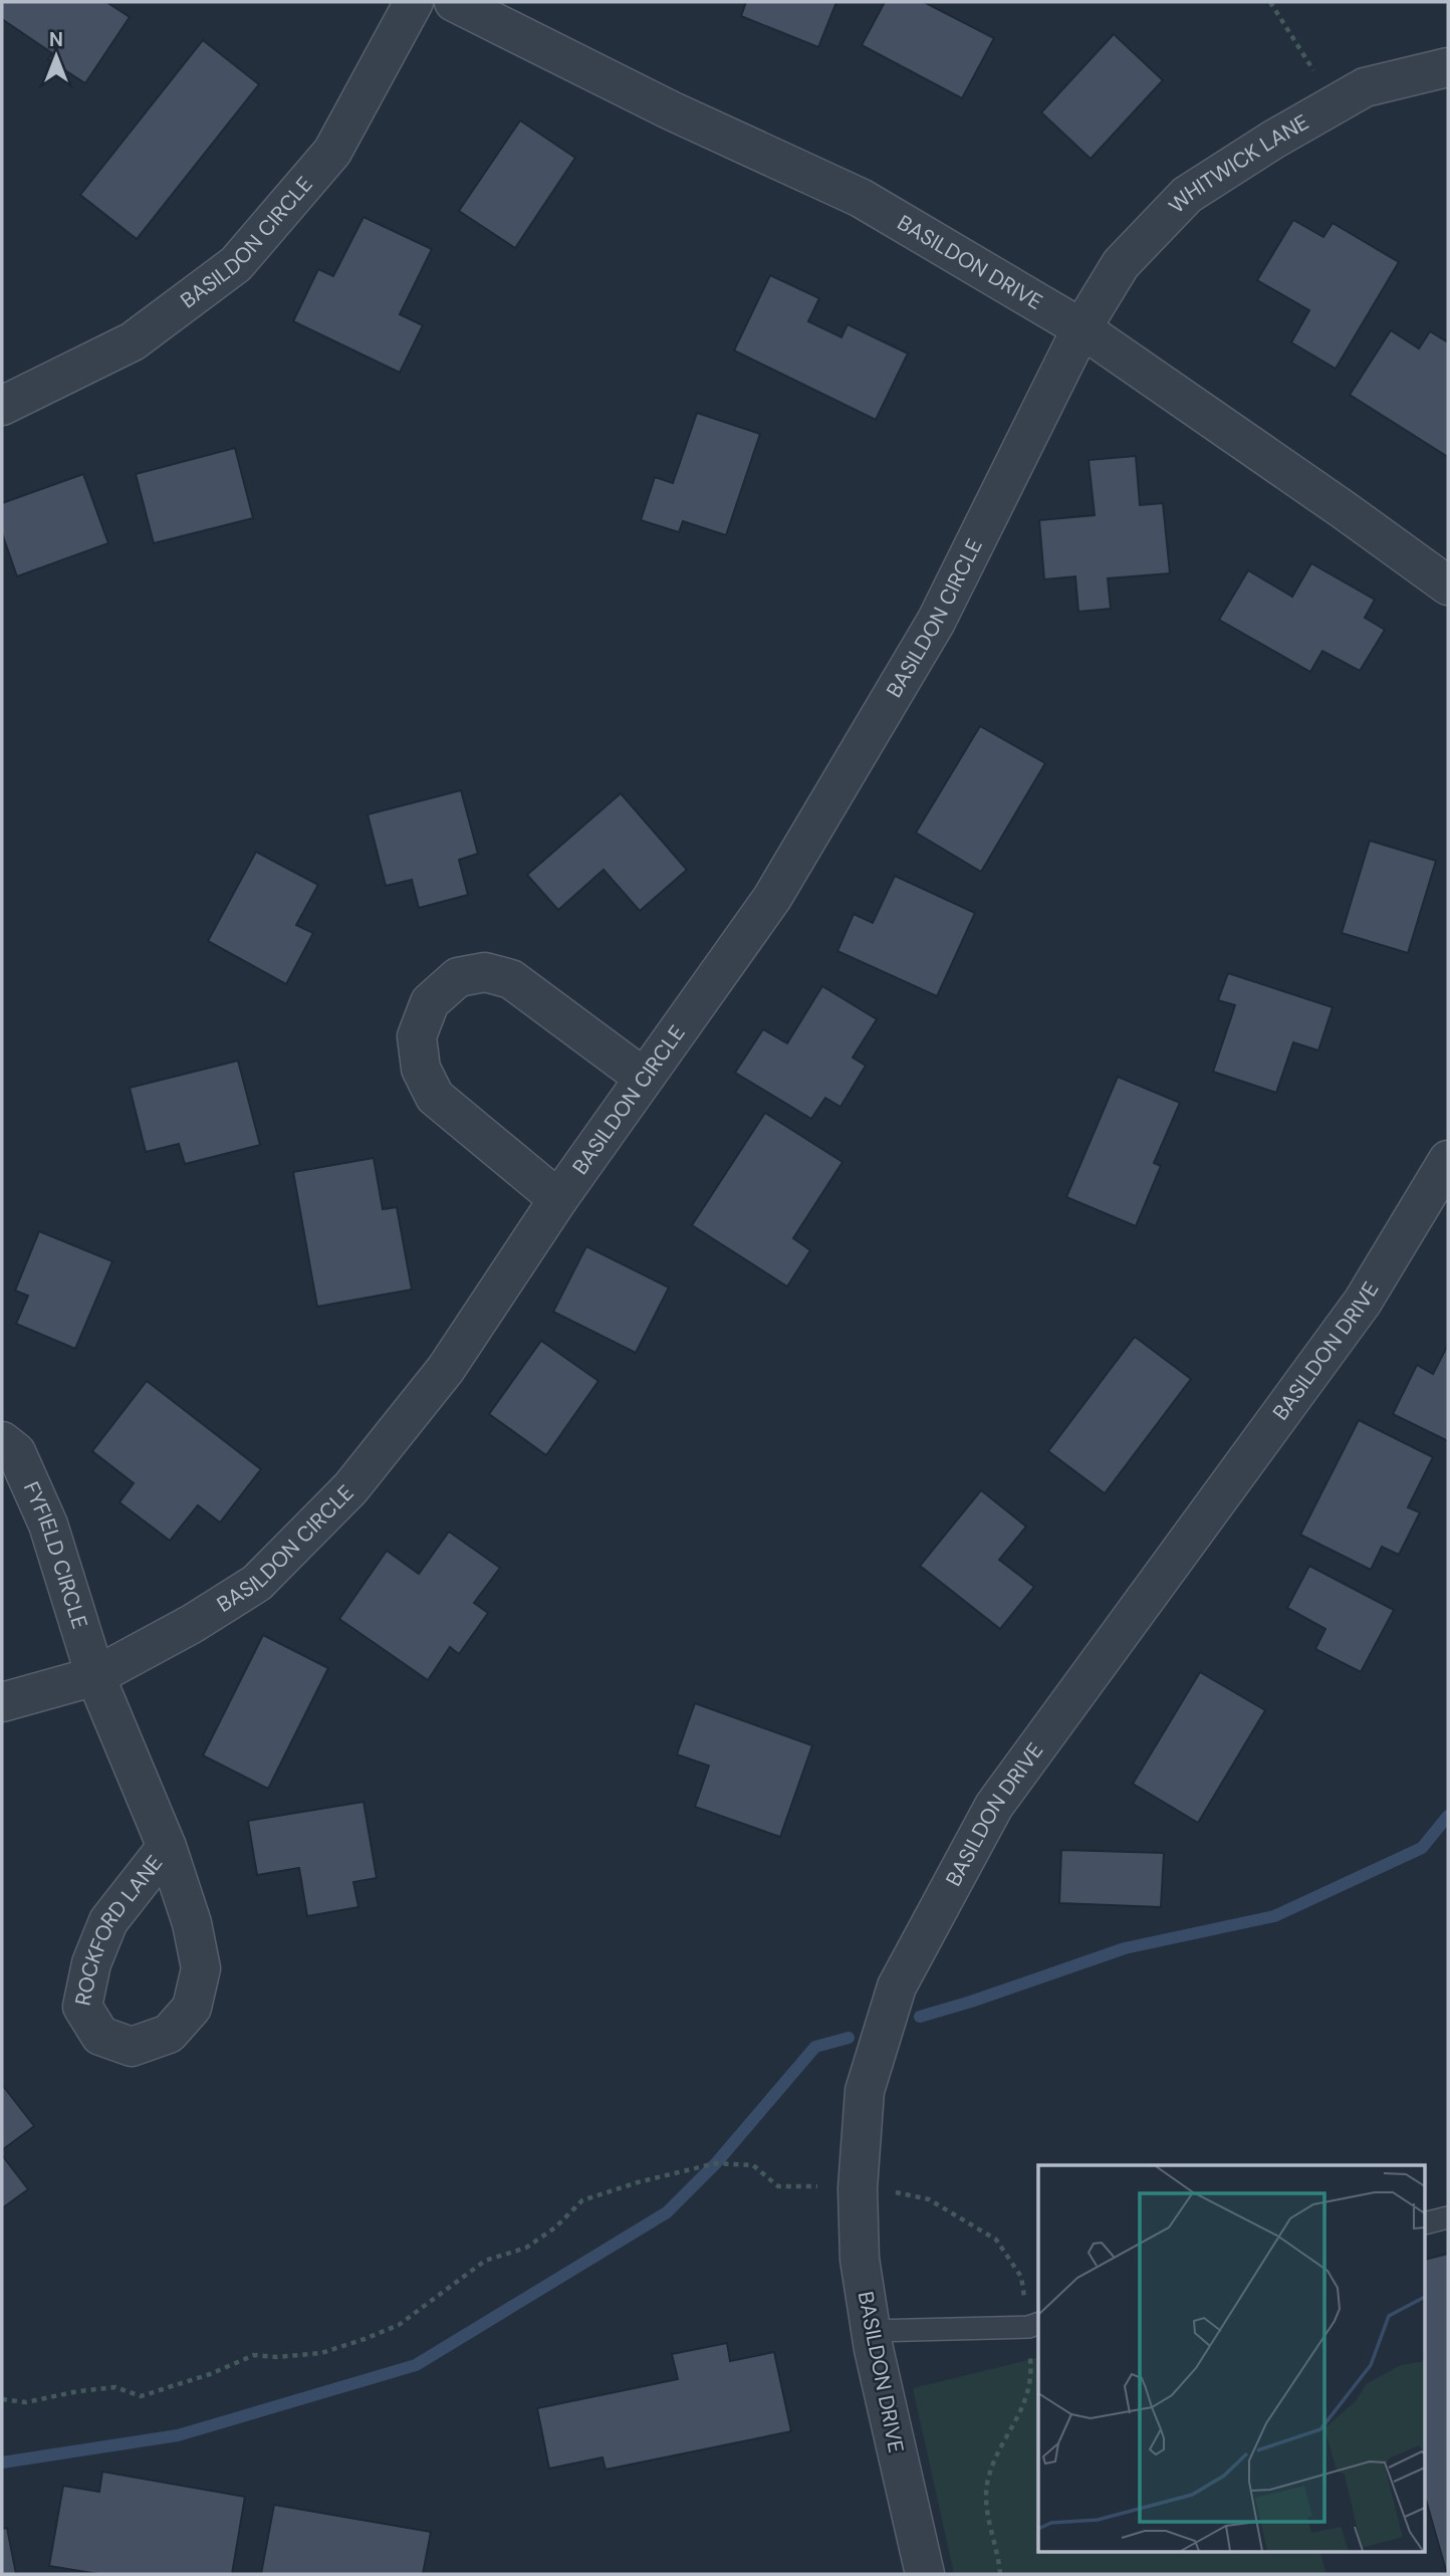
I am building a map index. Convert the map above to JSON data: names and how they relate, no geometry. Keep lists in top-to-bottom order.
{
  "streets": {
    "street": [
      "WHITWICK LANE",
      "BASILDON CIRCLE",
      "BASILDON DRIVE",
      "FYFIELD CIRCLE",
      "ROCKFORD LANE"
    ]
  },
  "crossings": [
    ["WHITWICK LANE", "BASILDON CIRCLE"],
    ["WHITWICK LANE", "BASILDON DRIVE"],
    ["BASILDON CIRCLE", "BASILDON DRIVE"],
    ["BASILDON CIRCLE", "FYFIELD CIRCLE"],
    ["BASILDON CIRCLE", "ROCKFORD LANE"],
    ["FYFIELD CIRCLE", "ROCKFORD LANE"]
  ],
  "north": "top"
}
